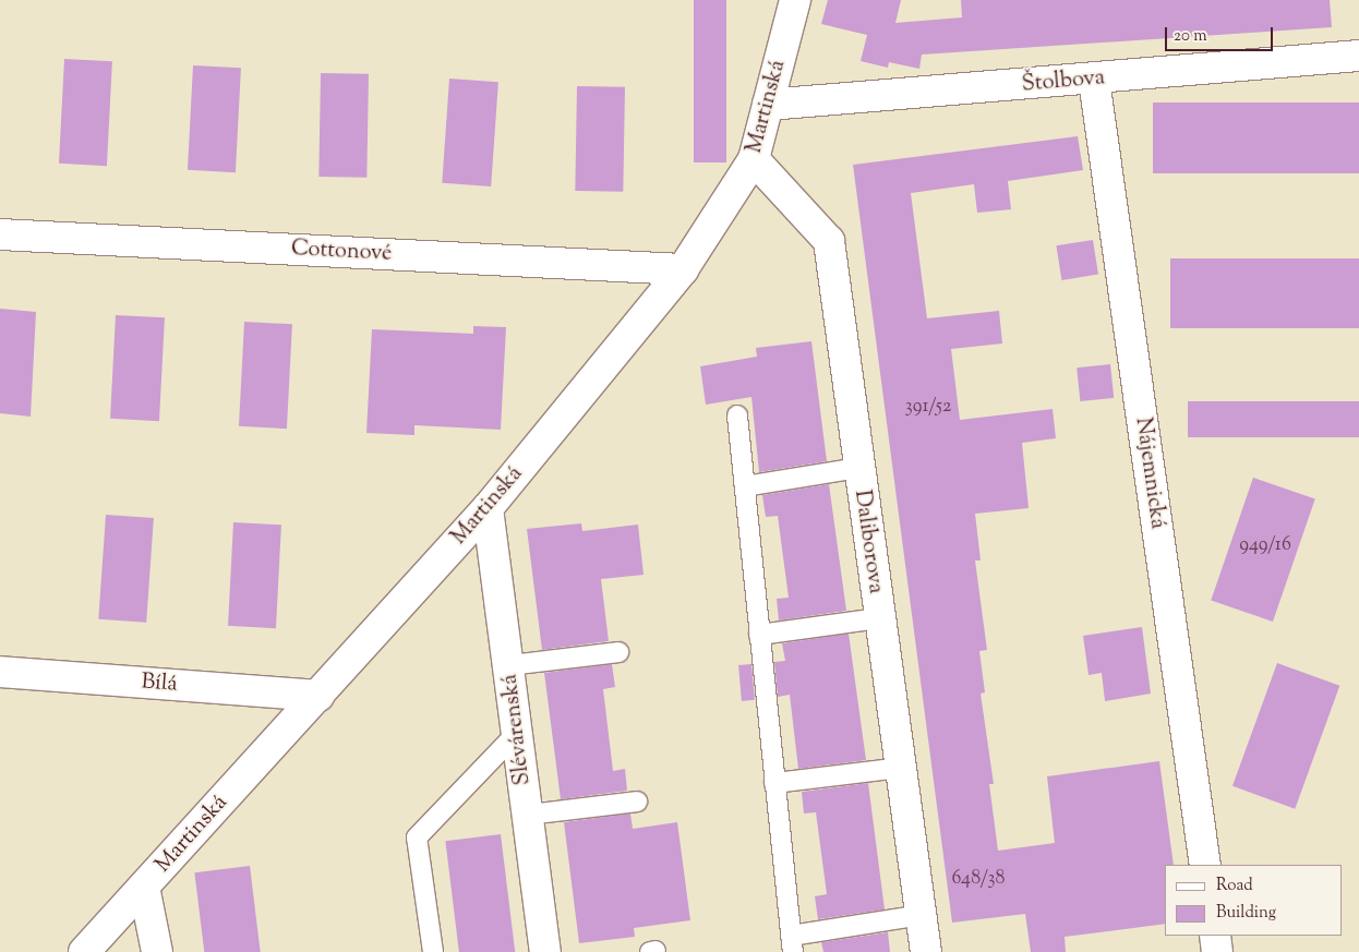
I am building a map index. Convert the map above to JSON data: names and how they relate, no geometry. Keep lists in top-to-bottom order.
{
  "streets": {
    "street": [
      "Štolbova",
      "Martinská",
      "Cottonové",
      "Nájemnická",
      "Daliborova",
      "Bílá",
      "Slévárenská"
    ]
  },
  "crossings": [
    ["Štolbova", "Martinská"],
    ["Štolbova", "Nájemnická"],
    ["Martinská", "Cottonové"],
    ["Martinská", "Daliborova"],
    ["Martinská", "Bílá"],
    ["Martinská", "Slévárenská"]
  ],
  "house_numbers": ["391/52", "949/16", "648/38"],
  "legend": ["Road", "Building"],
  "scale_bar": "20 m"
}
